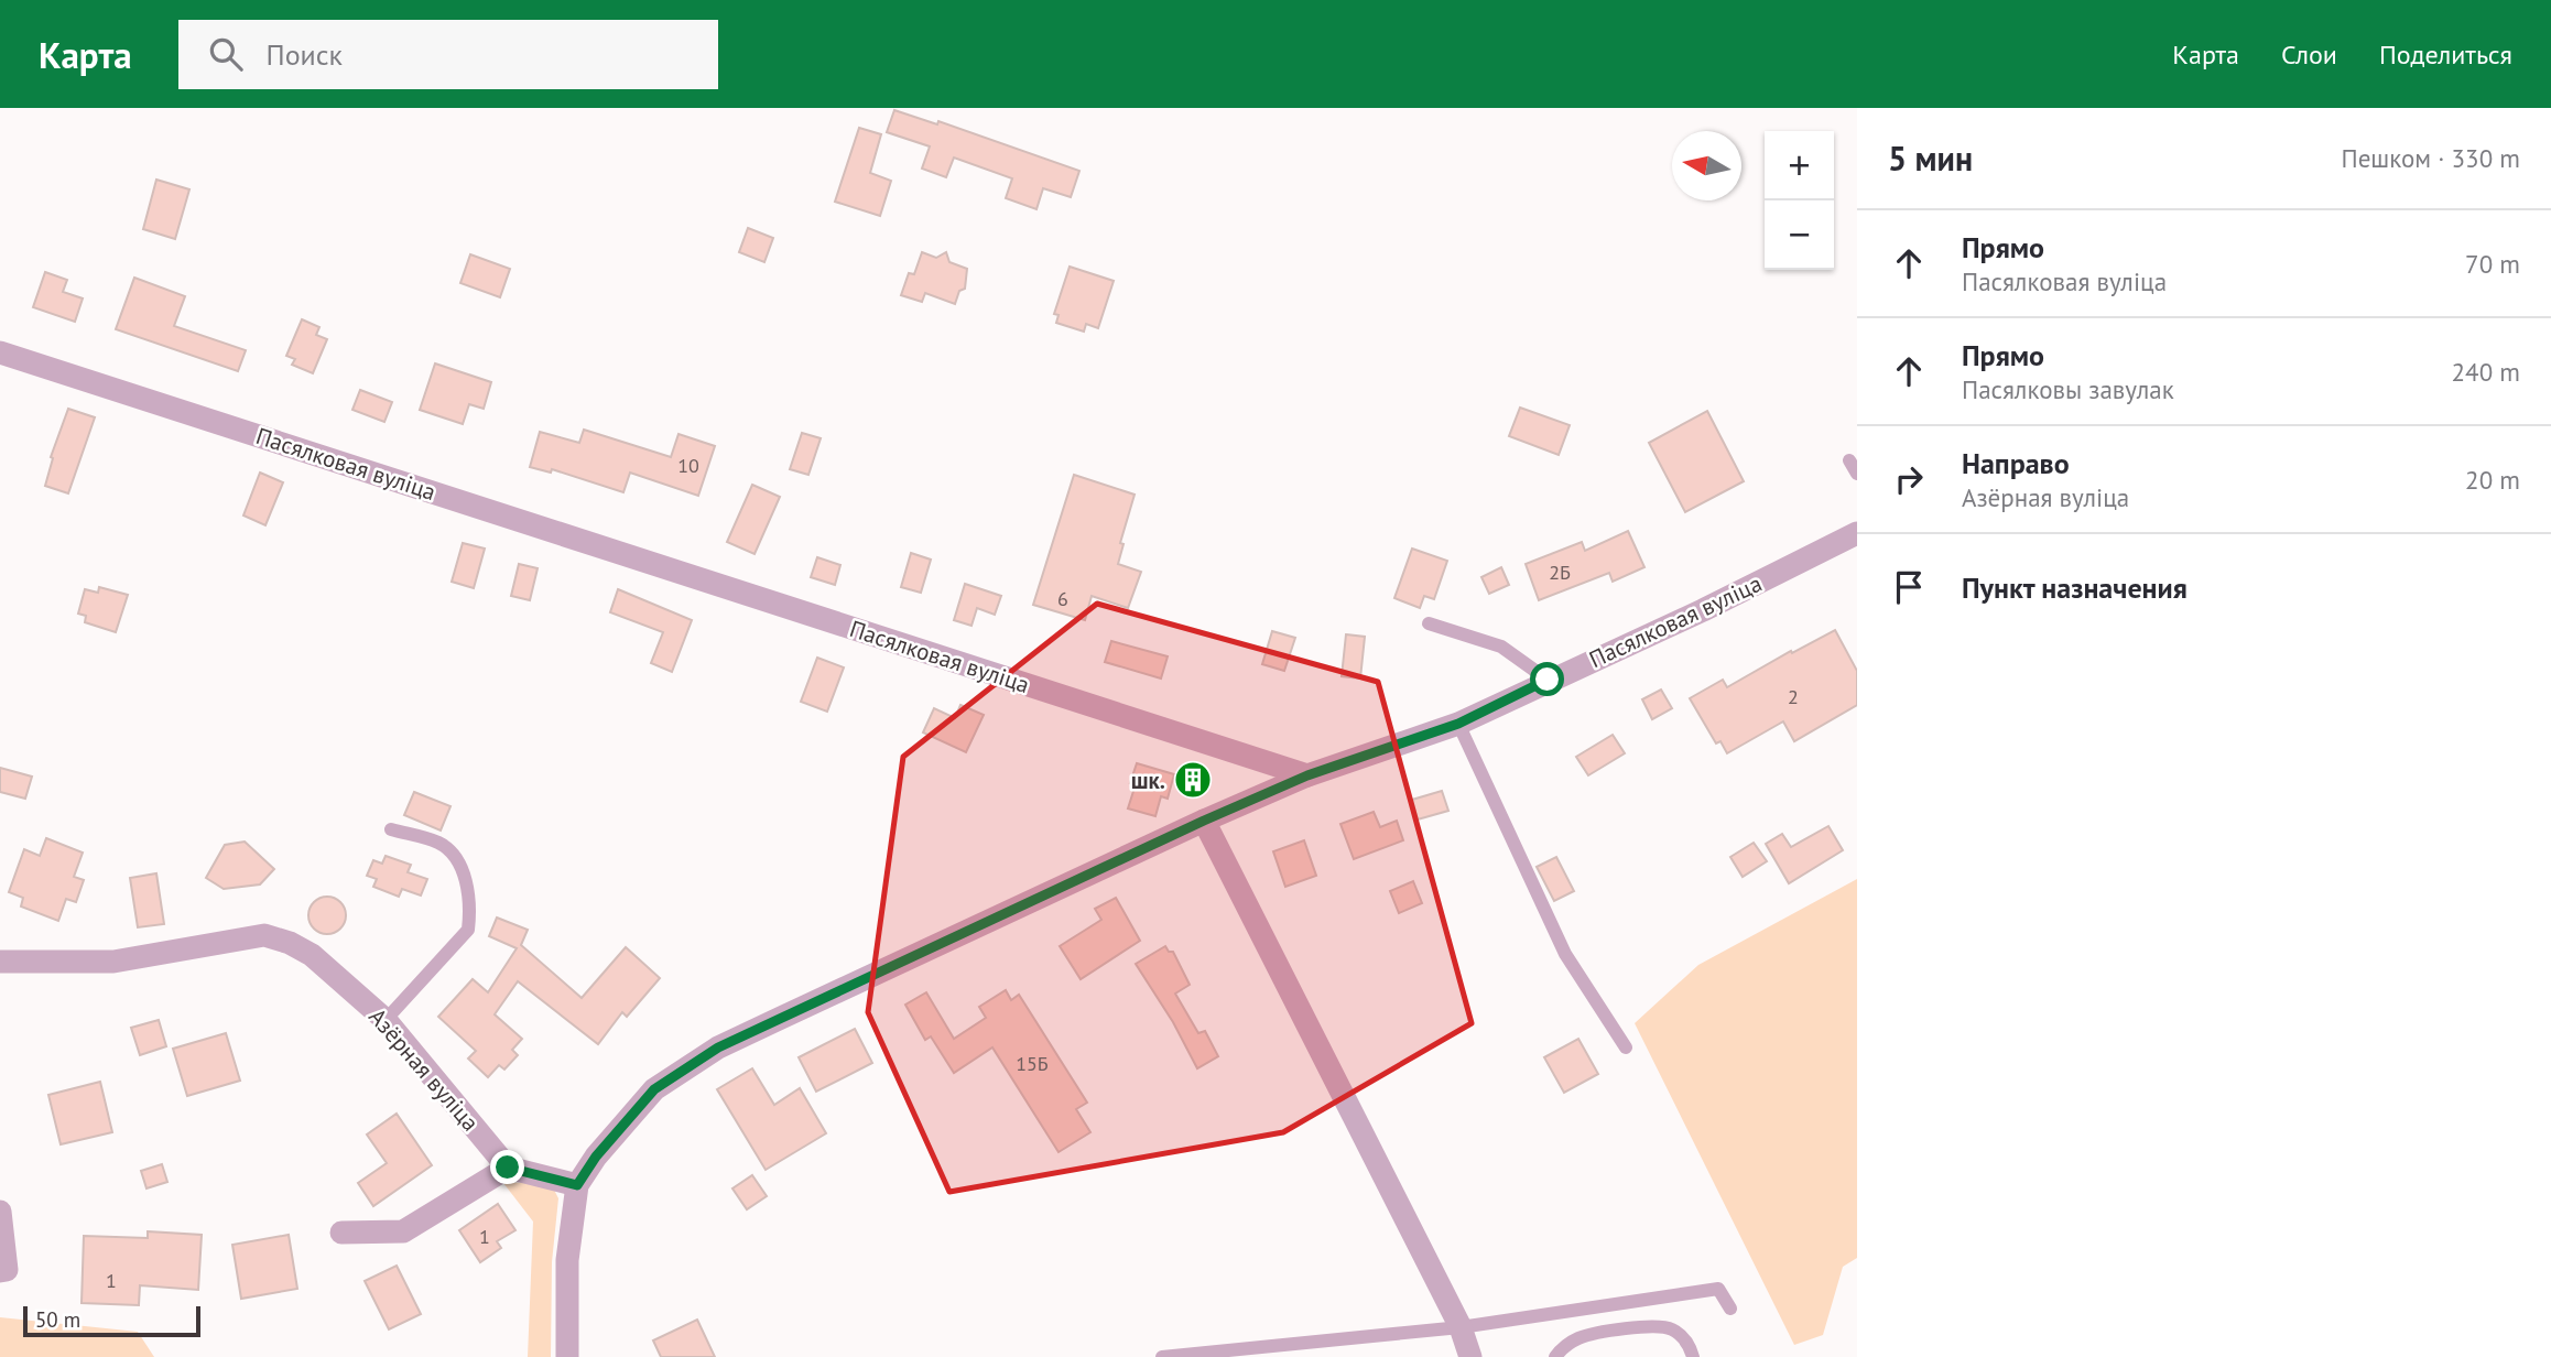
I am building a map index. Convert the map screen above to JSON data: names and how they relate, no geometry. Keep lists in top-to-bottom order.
{
  "streets": {
    "street": ["Пасялковая вуліца", "Азёрная вуліца"]
  },
  "places": {
    "building": ["шк."]
  },
  "house_numbers": [
    "10",
    "2Б",
    "6",
    "2",
    "15Б",
    "1",
    "1"
  ],
  "scale_bar": "50 m",
  "north": "left",
  "page": {
    "header": "Карта",
    "search": "Поиск",
    "nav": ["Карта", "Слои", "Поделиться"],
    "heading": ["5 мин", "Пешком · 330 m"],
    "map_buttons": ["+", "−"],
    "list": [
      ["Прямо", "Пасялковая вуліца", "70 m"],
      ["Прямо", "Пасялковы завулак", "240 m"],
      ["Направо", "Азёрная вуліца", "20 m"],
      "Пункт назначения"
    ],
    "scale": "50 m"
  }
}
